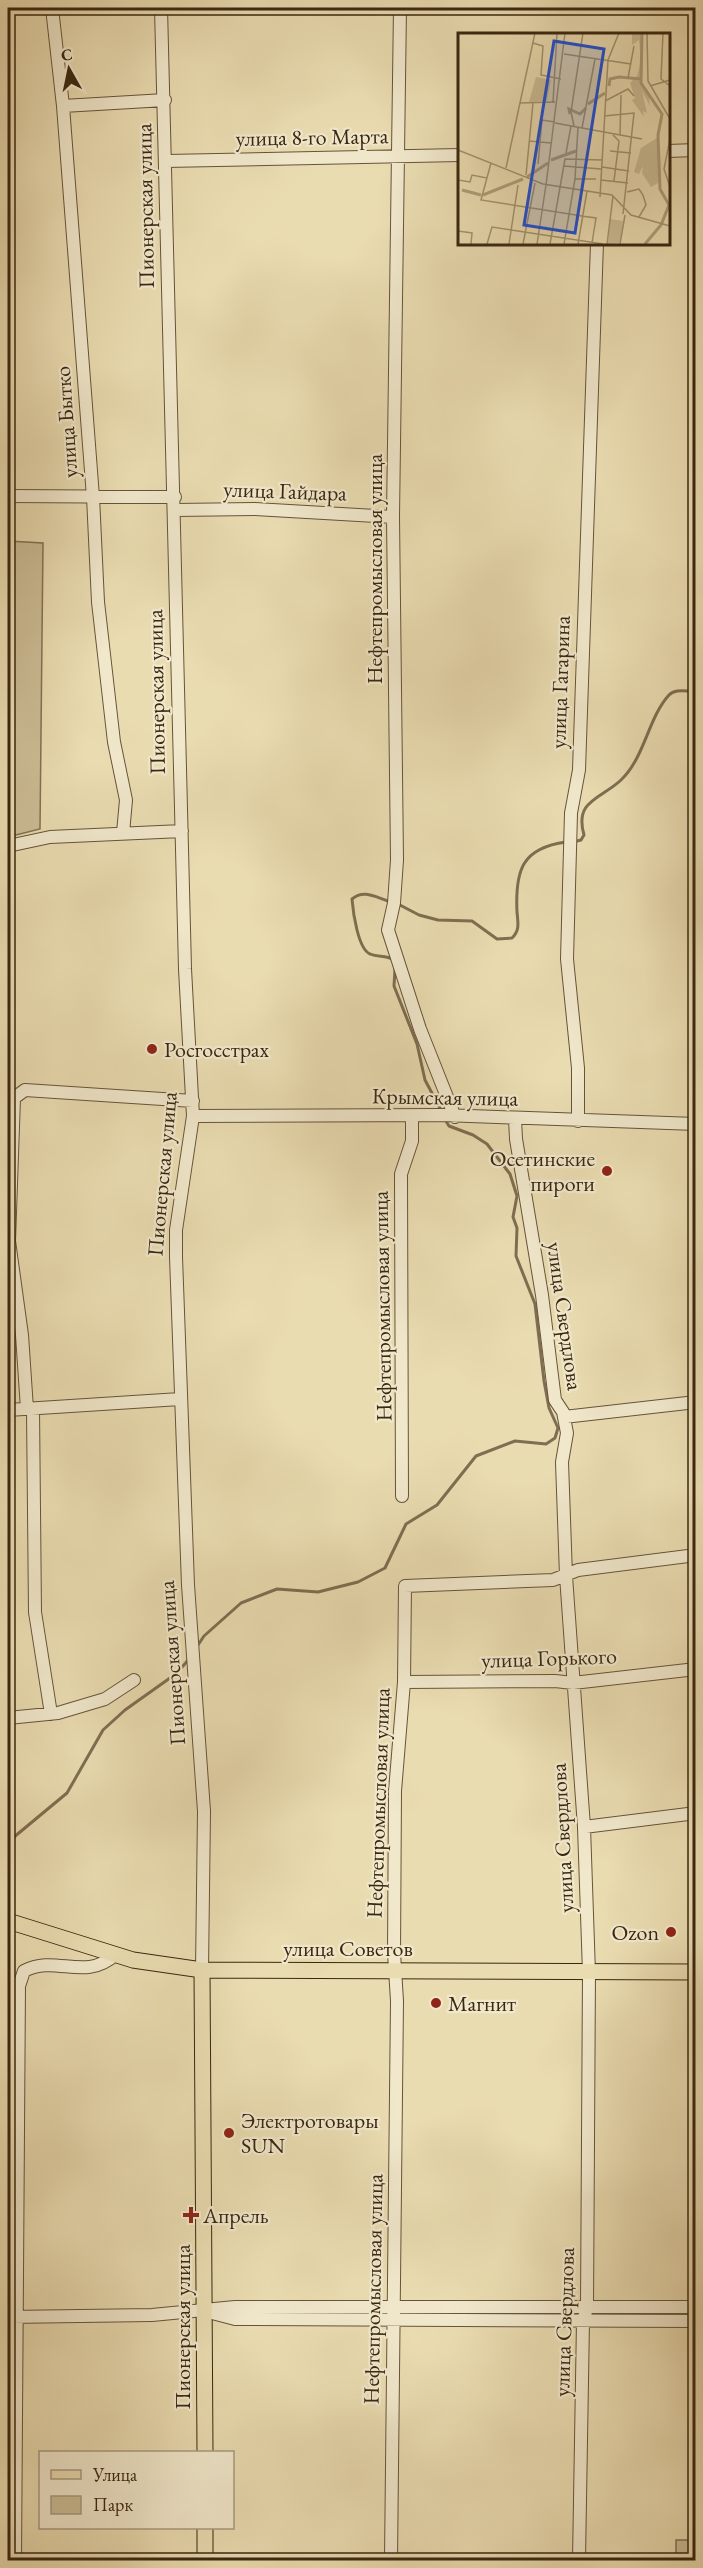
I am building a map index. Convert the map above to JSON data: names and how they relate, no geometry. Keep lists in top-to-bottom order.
{
  "streets": {
    "main road": ["Пионерская улица", "улица Советов"],
    "street": [
      "улица 8-го Марта",
      "улица Бытко",
      "улица Гайдара",
      "Нефтепромысловая улица",
      "улица Гагарина",
      "Крымская улица",
      "улица Свердлова",
      "улица Горького"
    ]
  },
  "crossings": [
    ["улица 8-го Марта", "Пионерская улица"],
    ["улица 8-го Марта", "Нефтепромысловая улица"],
    ["Пионерская улица", "улица Гайдара"],
    ["Пионерская улица", "Крымская улица"],
    ["Пионерская улица", "улица Советов"],
    ["улица Бытко", "улица Гайдара"],
    ["улица Гайдара", "Нефтепромысловая улица"],
    ["Нефтепромысловая улица", "Крымская улица"],
    ["Нефтепромысловая улица", "улица Свердлова"],
    ["Нефтепромысловая улица", "улица Горького"],
    ["Нефтепромысловая улица", "улица Советов"],
    ["улица Гагарина", "Крымская улица"],
    ["Крымская улица", "улица Свердлова"],
    ["улица Свердлова", "улица Горького"],
    ["улица Свердлова", "улица Советов"]
  ],
  "places": {
    "other": [
      "Росгосстрах",
      "Осетинские пироги",
      "Ozon",
      "Магнит",
      "Электротовары SUN"
    ],
    "health": ["Апрель"]
  },
  "legend": ["Улица", "Парк"],
  "north": "top"
}
